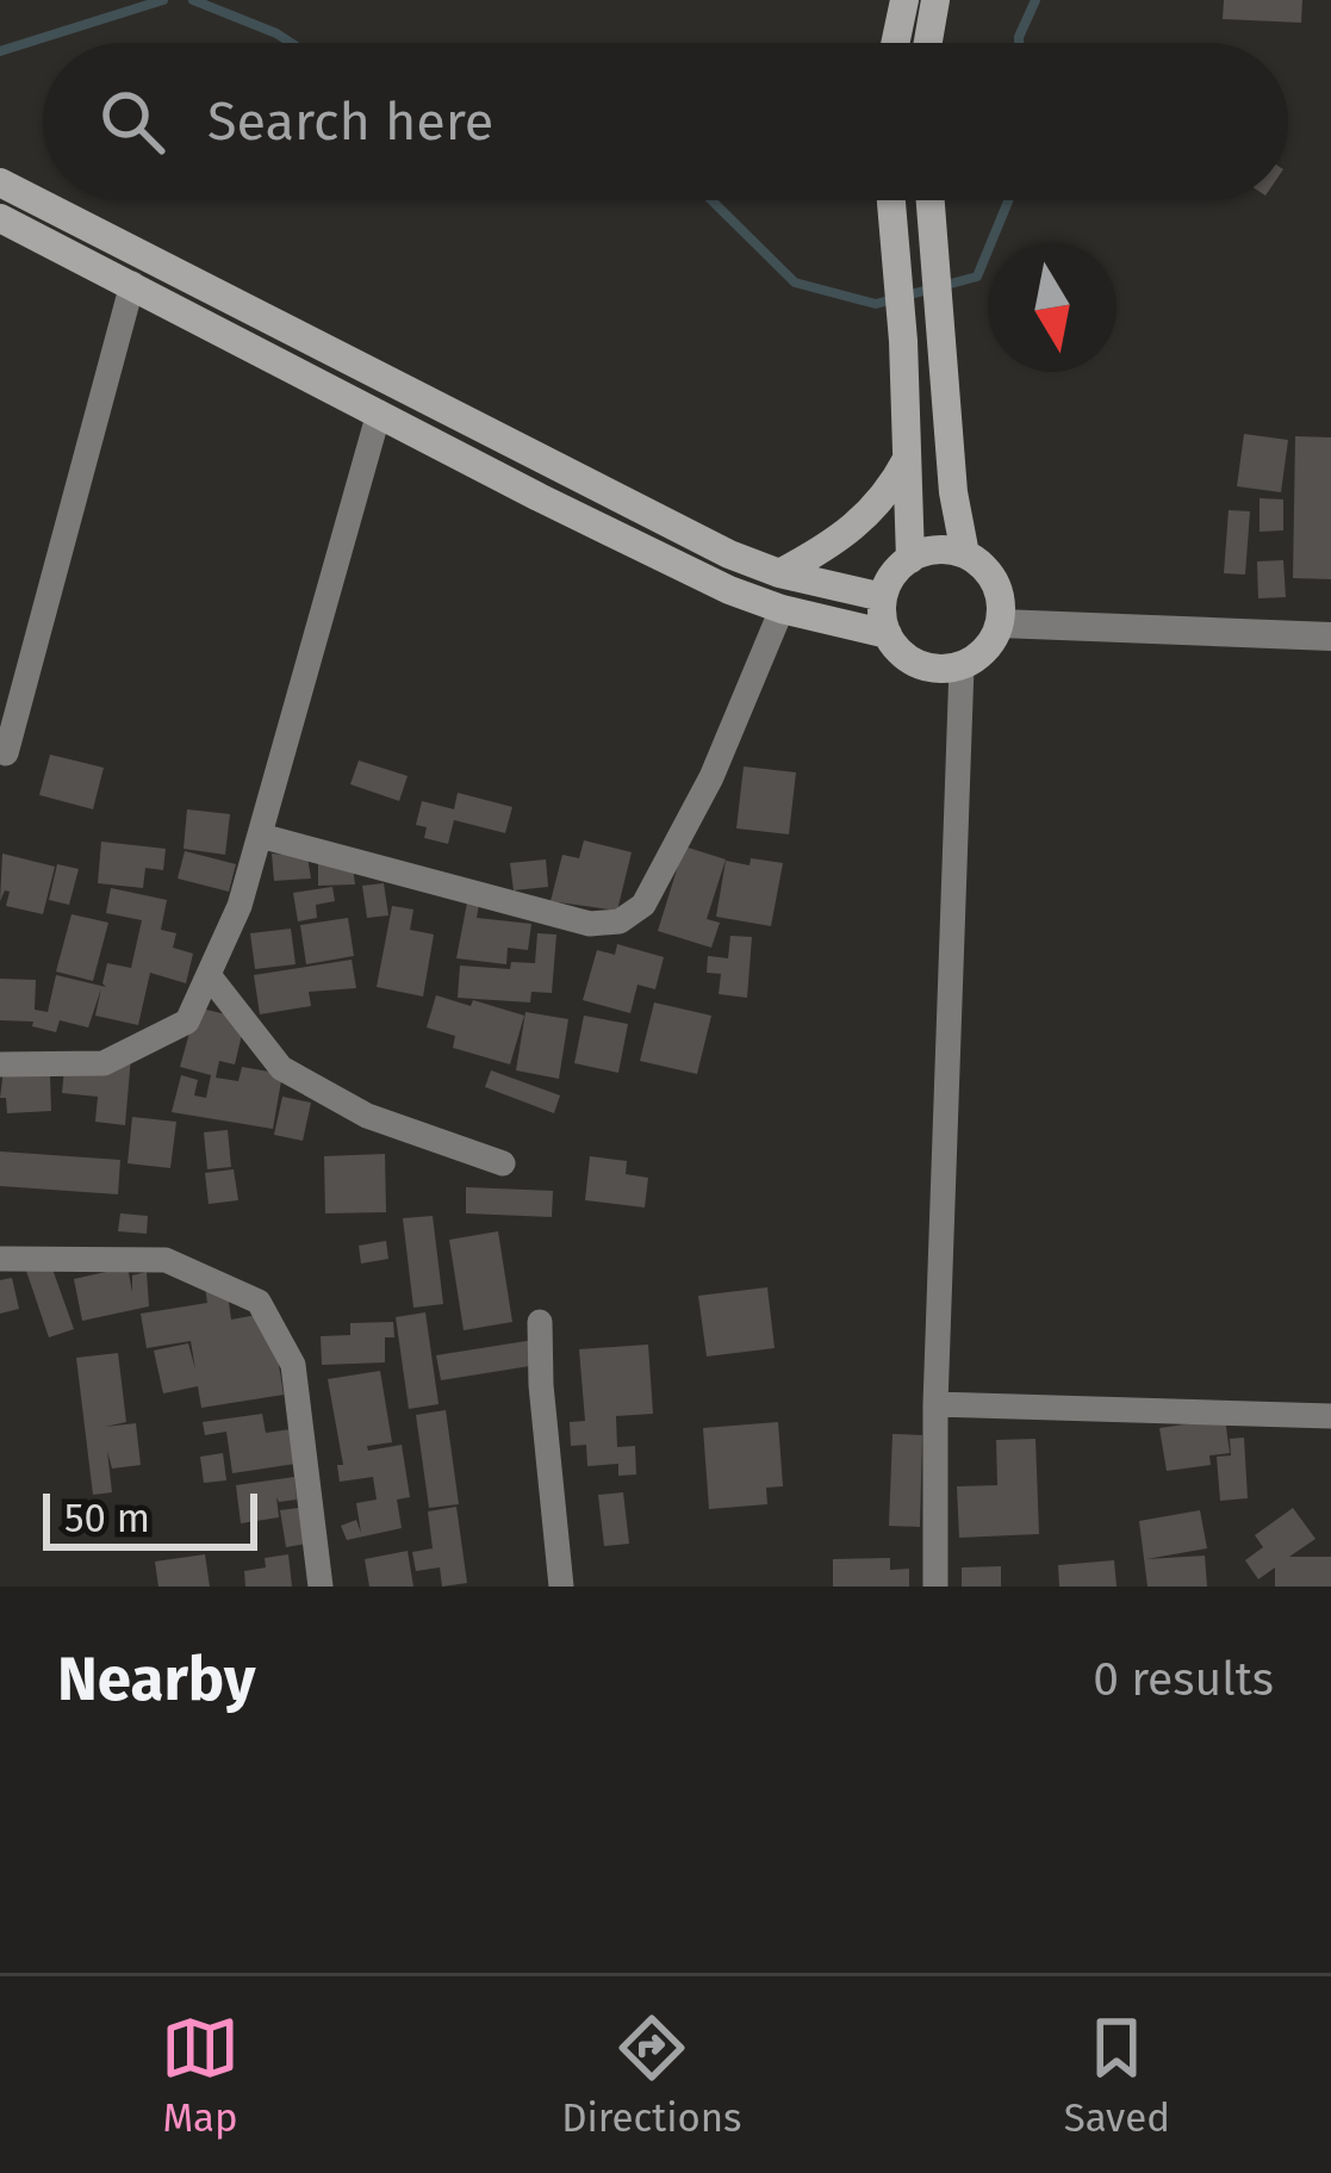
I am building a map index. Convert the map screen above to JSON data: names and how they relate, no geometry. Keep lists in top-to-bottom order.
{
  "scale_bar": "50 m",
  "north": "bottom",
  "page": {
    "search": "Search here",
    "scale": "50 m",
    "heading": ["Nearby", "0 results"],
    "nav": ["Map", "Directions", "Saved"]
  }
}
